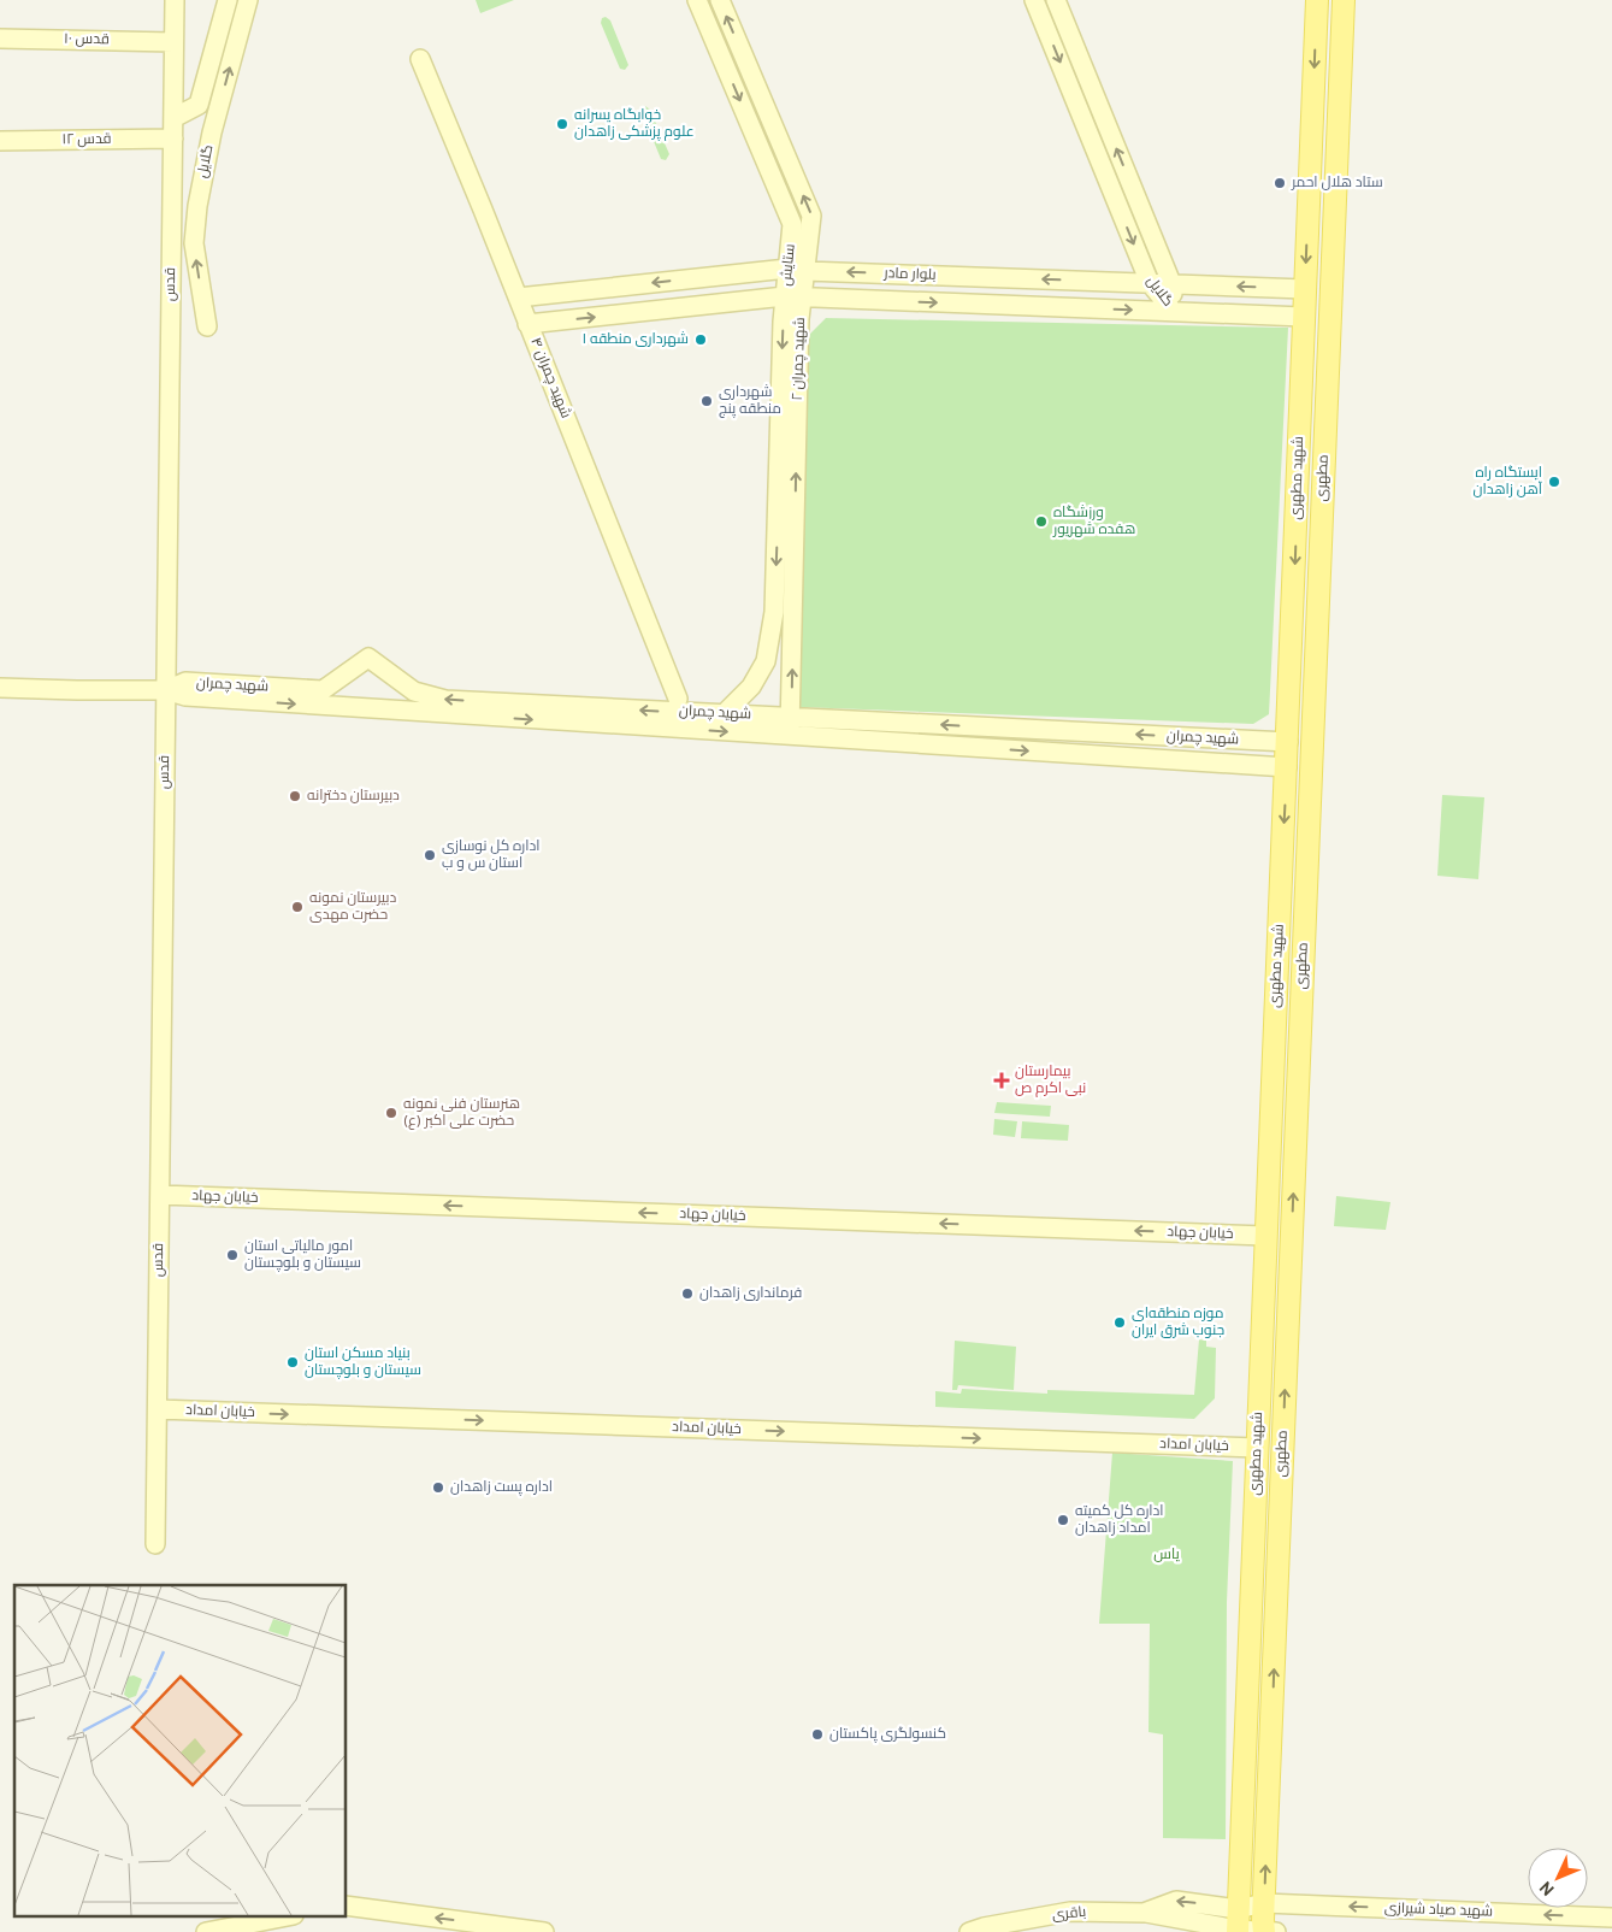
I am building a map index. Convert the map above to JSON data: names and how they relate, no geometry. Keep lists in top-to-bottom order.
{
  "streets": {
    "main road": ["شهید مطهری", "مطهری"],
    "street": [
      "قدس ۱۰",
      "قدس ۱۲",
      "گلایل",
      "ستایش",
      "بلوار مادر",
      "قدس",
      "شهید چمران ۲",
      "شهید چمران ۴",
      "شهید چمران",
      "خیابان جهاد",
      "خیابان امداد",
      "شهید صیاد شیرازی",
      "باقری"
    ]
  },
  "crossings": [
    ["قدس ۱۰", "قدس"],
    ["قدس ۱۲", "قدس"],
    ["گلایل", "بلوار مادر"],
    ["ستایش", "بلوار مادر"],
    ["ستایش", "شهید چمران ۲"],
    ["ستایش", "شهید چمران"],
    ["بلوار مادر", "شهید چمران ۲"],
    ["بلوار مادر", "شهید چمران ۴"],
    ["بلوار مادر", "شهید مطهری"],
    ["قدس", "شهید چمران"],
    ["قدس", "خیابان جهاد"],
    ["قدس", "خیابان امداد"],
    ["شهید چمران ۲", "شهید چمران"],
    ["شهید مطهری", "شهید چمران"],
    ["شهید مطهری", "خیابان جهاد"],
    ["شهید مطهری", "خیابان امداد"],
    ["شهید مطهری", "شهید صیاد شیرازی"],
    ["مطهری", "شهید صیاد شیرازی"]
  ],
  "one_way": [
    "شهید چمران ۲",
    "شهید مطهری",
    "مطهری",
    "خیابان جهاد",
    "خیابان امداد",
    "شهید صیاد شیرازی"
  ],
  "parks": ["یاس"],
  "places": {
    "other": [
      "خوابگاه پسرانه علوم پزشکی زاهدان",
      "ستاد هلال احمر",
      "شهرداری منطقه ۱",
      "شهرداری منطقه پنج",
      "ایستگاه راه آهن زاهدان",
      "ورزشگاه هفده شهریور",
      "دبیرستان دخترانه",
      "اداره کل نوسازی استان س و ب",
      "دبیرستان نمونه حضرت مهدی",
      "هنرستان فنی نمونه حضرت علی اکبر (ع)",
      "امور مالیاتی استان سیستان و بلوچستان",
      "فرمانداری زاهدان",
      "موزه منطقه‌ای جنوب شرق ایران",
      "بنیاد مسکن استان سیستان و بلوچستان",
      "اداره پست زاهدان",
      "اداره کل کمیته امداد زاهدان",
      "کنسولگری پاکستان"
    ],
    "health": ["بیمارستان نبی اکرم ص"]
  },
  "north": "bottom left"
}
